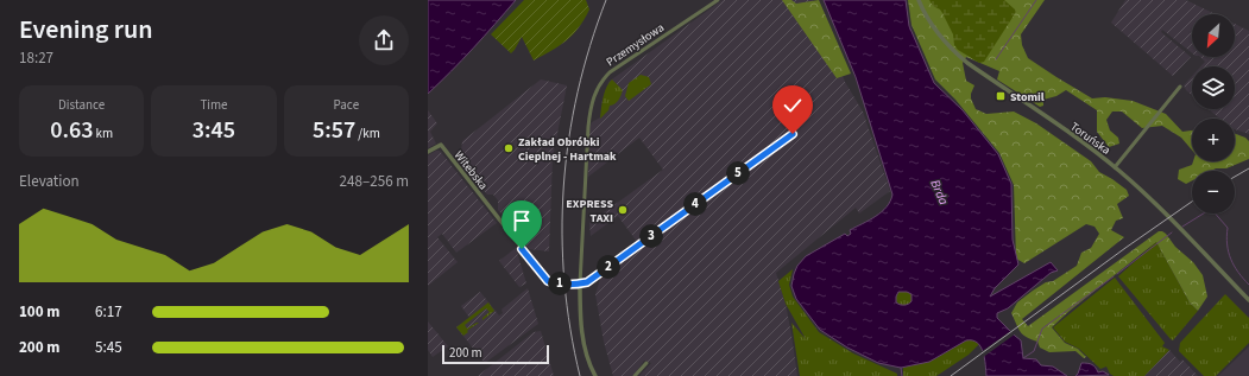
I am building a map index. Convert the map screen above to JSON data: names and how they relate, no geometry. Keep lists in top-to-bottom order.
{
  "streets": {
    "street": ["Przemysłowa", "Toruńska", "Witebska"]
  },
  "crossings": [
    ["Przemysłowa", "Witebska"]
  ],
  "water": ["Brda"],
  "places": {
    "transit": ["Stomil"],
    "other": ["Zakład Obróbki Cieplnej - Hartmak", "EXPRESS TAXI"]
  },
  "scale_bar": "200 m",
  "north": "bottom left",
  "page": {
    "heading": ["Evening run", "18:27"],
    "map_buttons": ["+", "−"],
    "stats": [
      ["Distance", "0.63 km"],
      ["Time", "3:45"],
      ["Pace", "5:57 /km"]
    ],
    "chart": ["Elevation", "248–256 m"],
    "pins": [
      "5",
      "4",
      "3",
      "2",
      "1"
    ],
    "list": [
      {
        "name": "100 m",
        "note": "6:17"
      },
      {
        "name": "200 m",
        "note": "5:45"
      }
    ],
    "scale": "200 m"
  }
}
